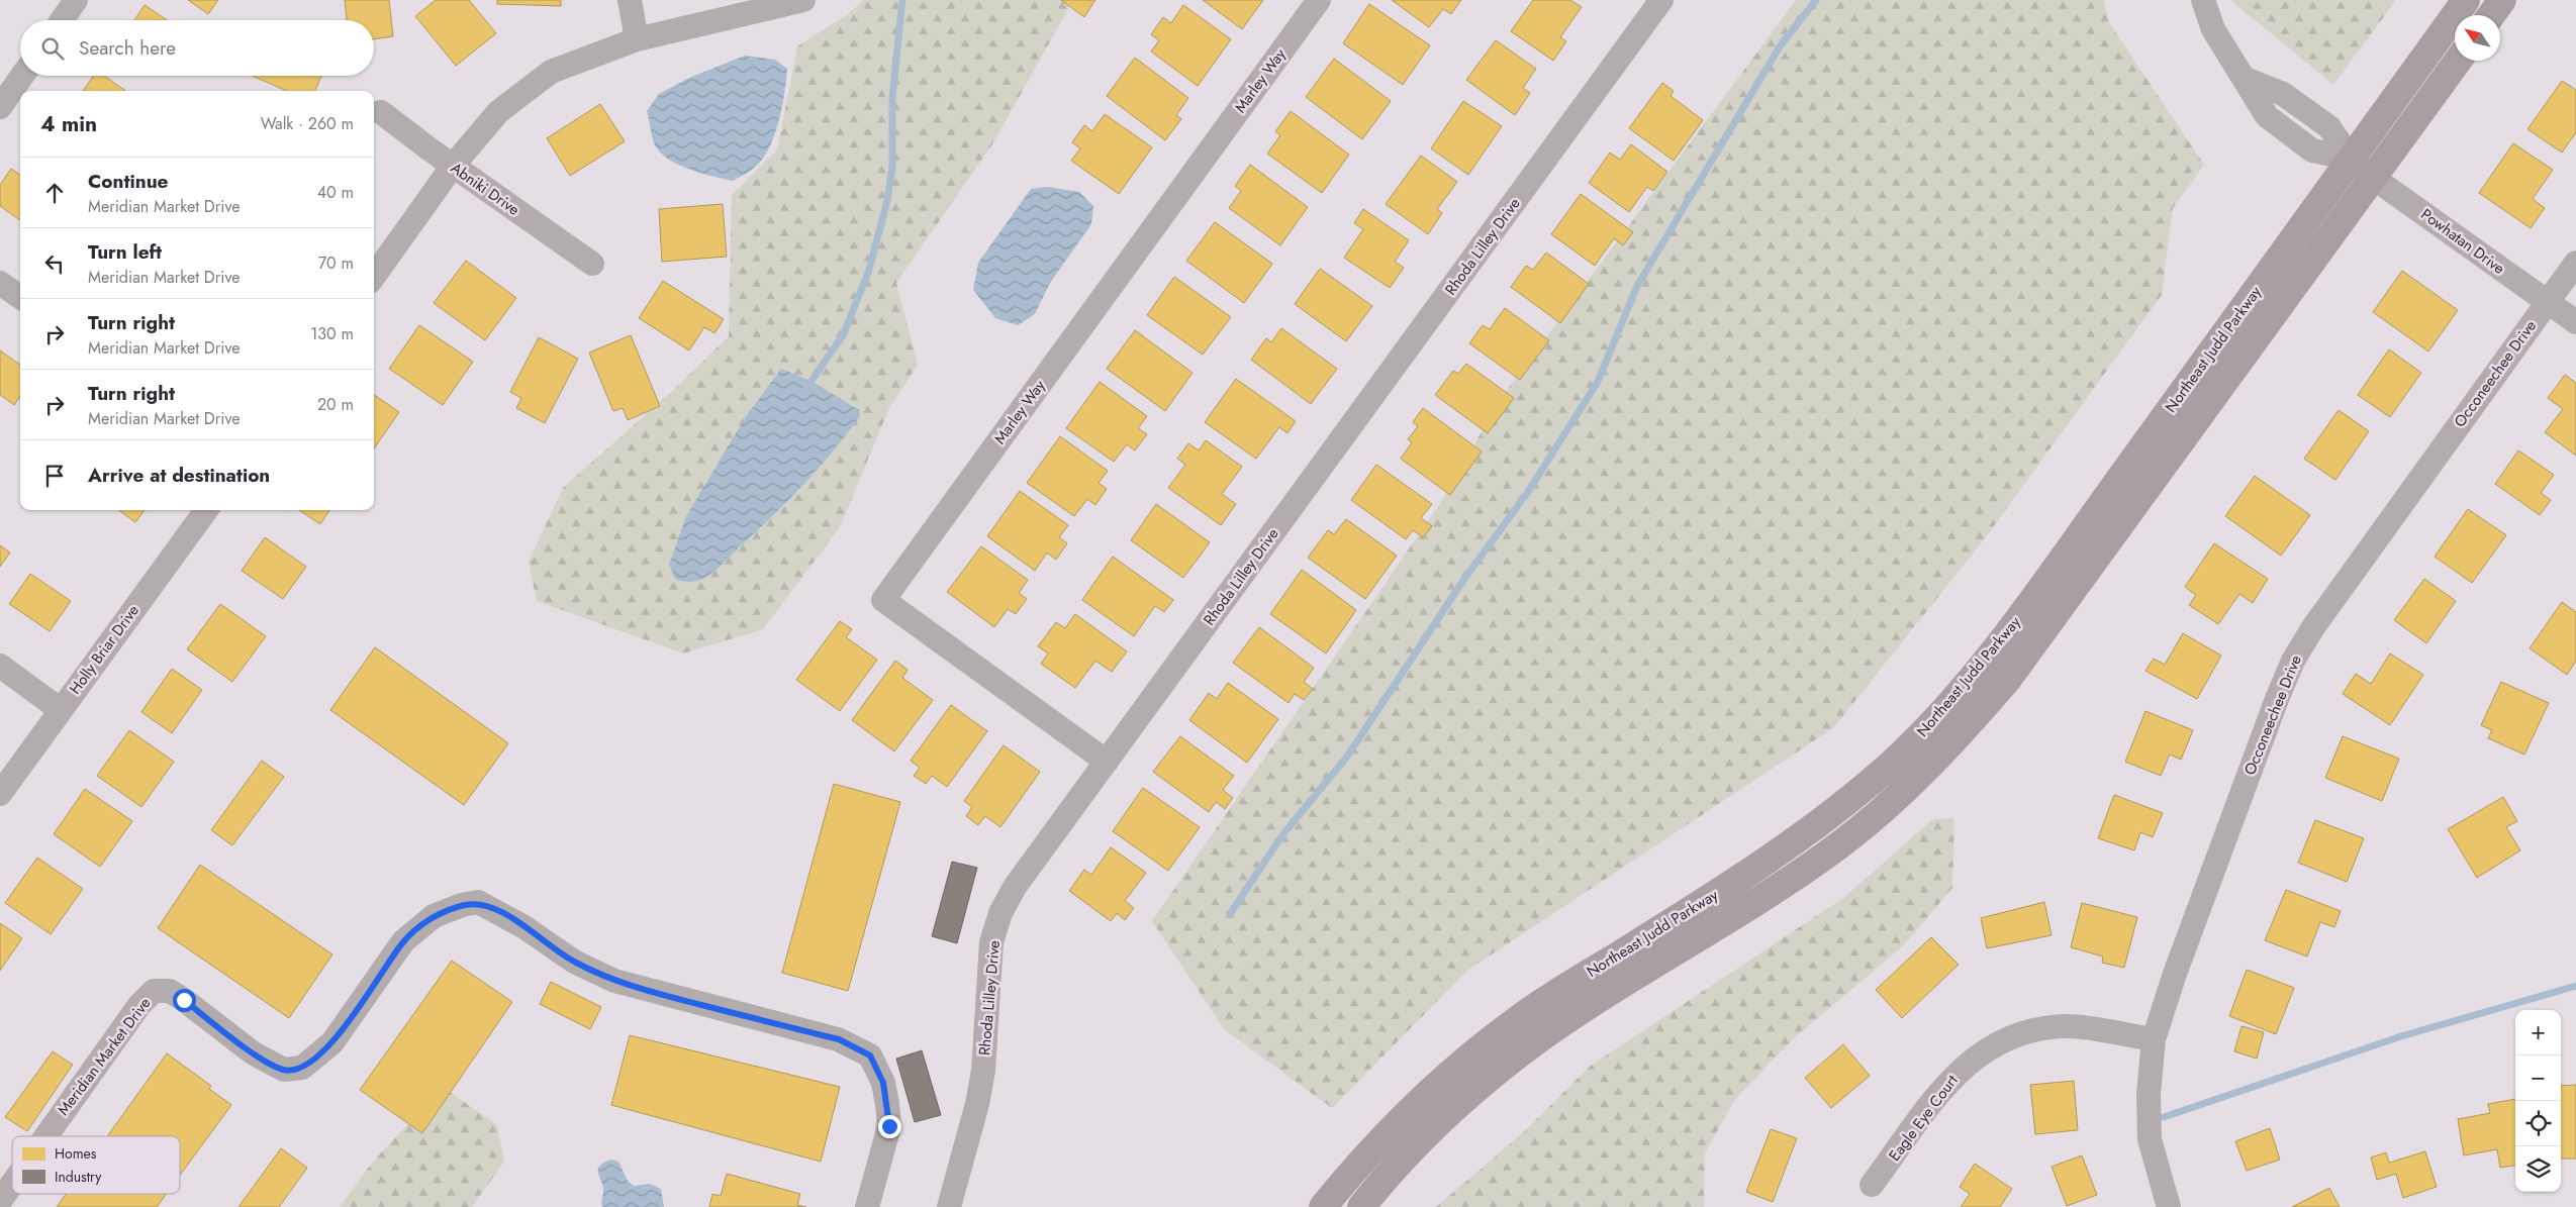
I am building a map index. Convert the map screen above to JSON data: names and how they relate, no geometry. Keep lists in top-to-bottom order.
{
  "streets": {
    "highway": ["Northeast Judd Parkway"],
    "street": [
      "Marley Way",
      "Abniki Drive",
      "Powhatan Drive",
      "Rhoda Lilley Drive",
      "Occoneechee Drive",
      "Holly Briar Drive",
      "Meridian Market Drive",
      "Eagle Eye Court"
    ]
  },
  "crossings": [
    ["Marley Way", "Rhoda Lilley Drive"],
    ["Powhatan Drive", "Northeast Judd Parkway"],
    ["Powhatan Drive", "Occoneechee Drive"],
    ["Occoneechee Drive", "Eagle Eye Court"]
  ],
  "legend": ["Homes", "Industry"],
  "north": "top left",
  "page": {
    "search": "Search here",
    "heading": ["4 min", "Walk · 260 m"],
    "list": [
      ["Continue", "Meridian Market Drive", "40 m"],
      ["Turn left", "Meridian Market Drive", "70 m"],
      ["Turn right", "Meridian Market Drive", "130 m"],
      ["Turn right", "Meridian Market Drive", "20 m"],
      "Arrive at destination"
    ],
    "map_buttons": ["+", "−"]
  }
}
